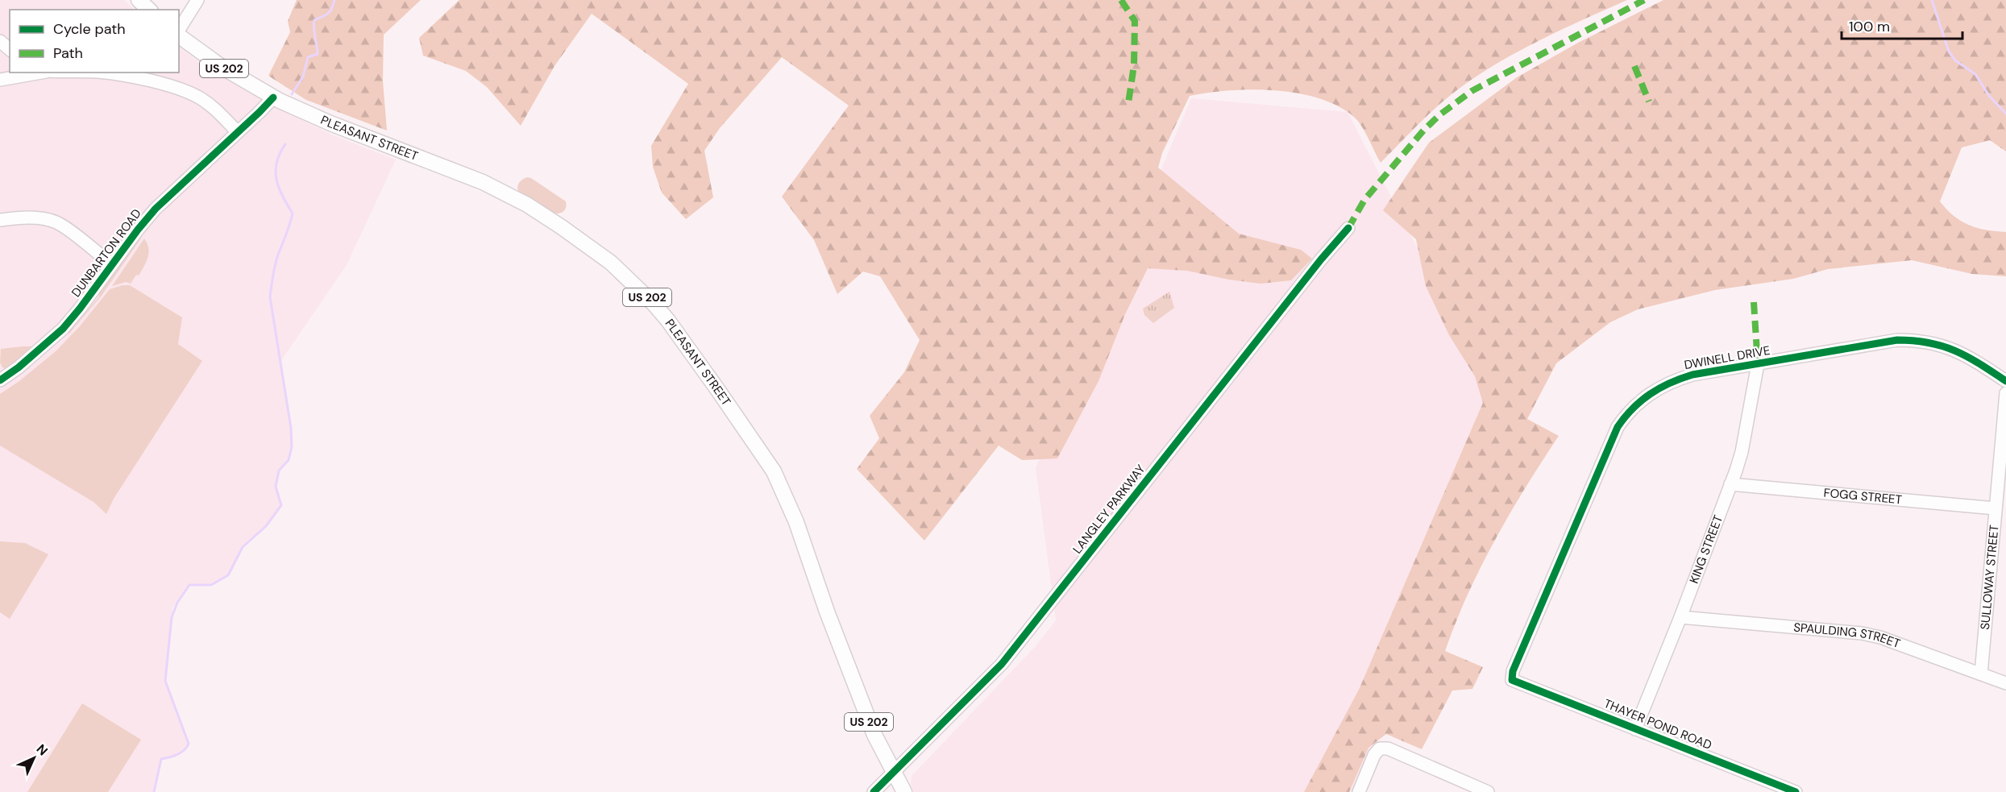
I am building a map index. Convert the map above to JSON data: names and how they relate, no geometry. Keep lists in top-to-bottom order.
{
  "streets": {
    "main road": ["US 202", "PLEASANT STREET"],
    "street": [
      "DUNBARTON ROAD",
      "DWINELL DRIVE",
      "FOGG STREET",
      "LANGLEY PARKWAY",
      "KING STREET",
      "SULLOWAY STREET",
      "SPAULDING STREET",
      "THAYER POND ROAD"
    ]
  },
  "crossings": [
    ["US 202", "PLEASANT STREET"],
    ["US 202", "DUNBARTON ROAD"],
    ["PLEASANT STREET", "DUNBARTON ROAD"],
    ["PLEASANT STREET", "LANGLEY PARKWAY"],
    ["DWINELL DRIVE", "KING STREET"],
    ["DWINELL DRIVE", "THAYER POND ROAD"],
    ["FOGG STREET", "KING STREET"],
    ["FOGG STREET", "SULLOWAY STREET"],
    ["KING STREET", "SPAULDING STREET"],
    ["KING STREET", "THAYER POND ROAD"],
    ["SULLOWAY STREET", "SPAULDING STREET"]
  ],
  "legend": ["Cycle path", "Path"],
  "scale_bar": "100 m",
  "north": "top right"
}
